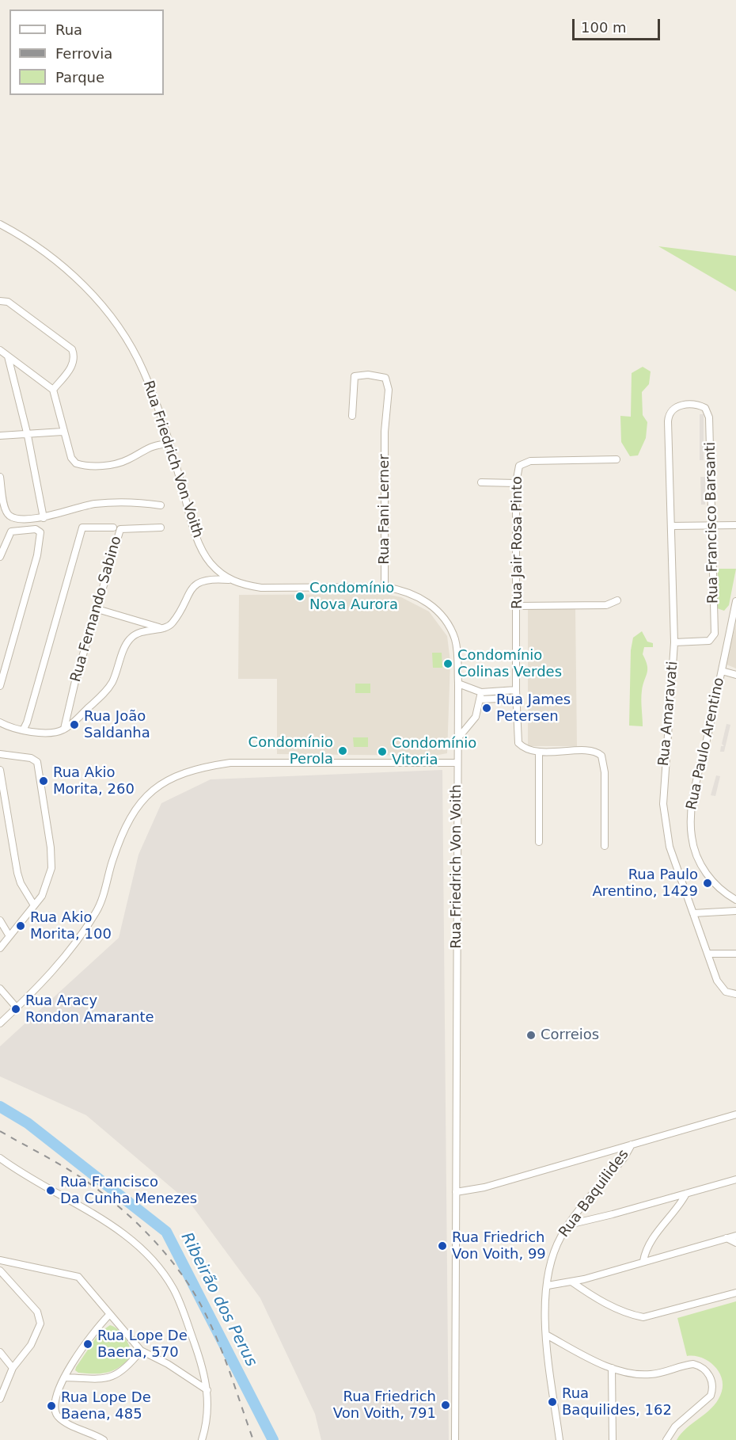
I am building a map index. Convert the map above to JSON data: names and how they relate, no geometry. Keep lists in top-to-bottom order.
{
  "streets": {
    "street": [
      "Rua Friedrich Von Voith",
      "Rua Fani Lerner",
      "Rua Francisco Barsanti",
      "Rua Jair Rosa Pinto",
      "Rua Fernando Sabino",
      "Rua Amaravati",
      "Rua Paulo Arentino",
      "Rua Baquilides"
    ]
  },
  "crossings": [
    ["Rua Friedrich Von Voith", "Rua Fani Lerner"],
    ["Rua Francisco Barsanti", "Rua Amaravati"]
  ],
  "water": ["Ribeirão dos Perus"],
  "places": [
    "Condomínio Nova Aurora",
    "Condomínio Colinas Verdes",
    "Rua James Petersen",
    "Rua João Saldanha",
    "Condomínio Perola",
    "Condomínio Vitoria",
    "Rua Akio Morita, 260",
    "Rua Paulo Arentino, 1429",
    "Rua Akio Morita, 100",
    "Rua Aracy Rondon Amarante",
    "Correios",
    "Rua Francisco Da Cunha Menezes",
    "Rua Friedrich Von Voith, 99",
    "Rua Lope De Baena, 570",
    "Rua Baquilides, 162",
    "Rua Friedrich Von Voith, 791",
    "Rua Lope De Baena, 485"
  ],
  "legend": ["Rua", "Ferrovia", "Parque"],
  "scale_bar": "100 m"
}
